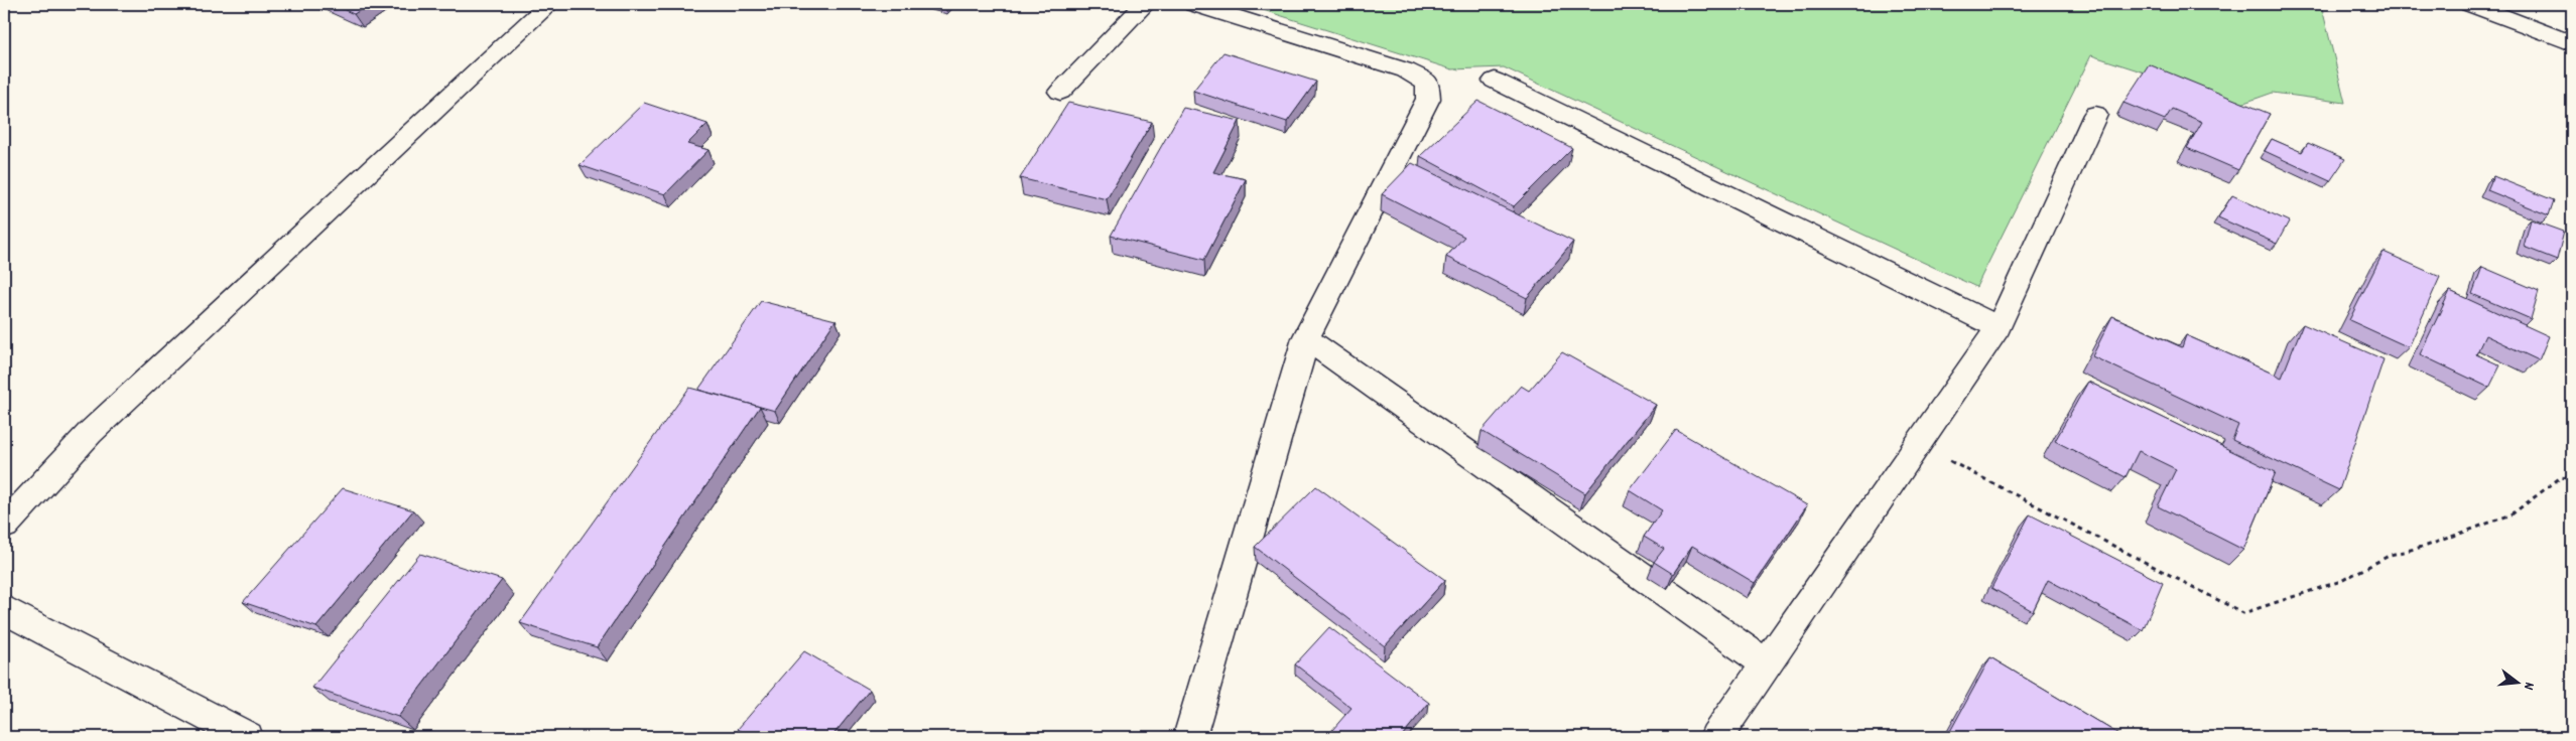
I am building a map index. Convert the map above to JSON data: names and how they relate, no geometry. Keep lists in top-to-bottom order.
{
  "north": "right"
}
